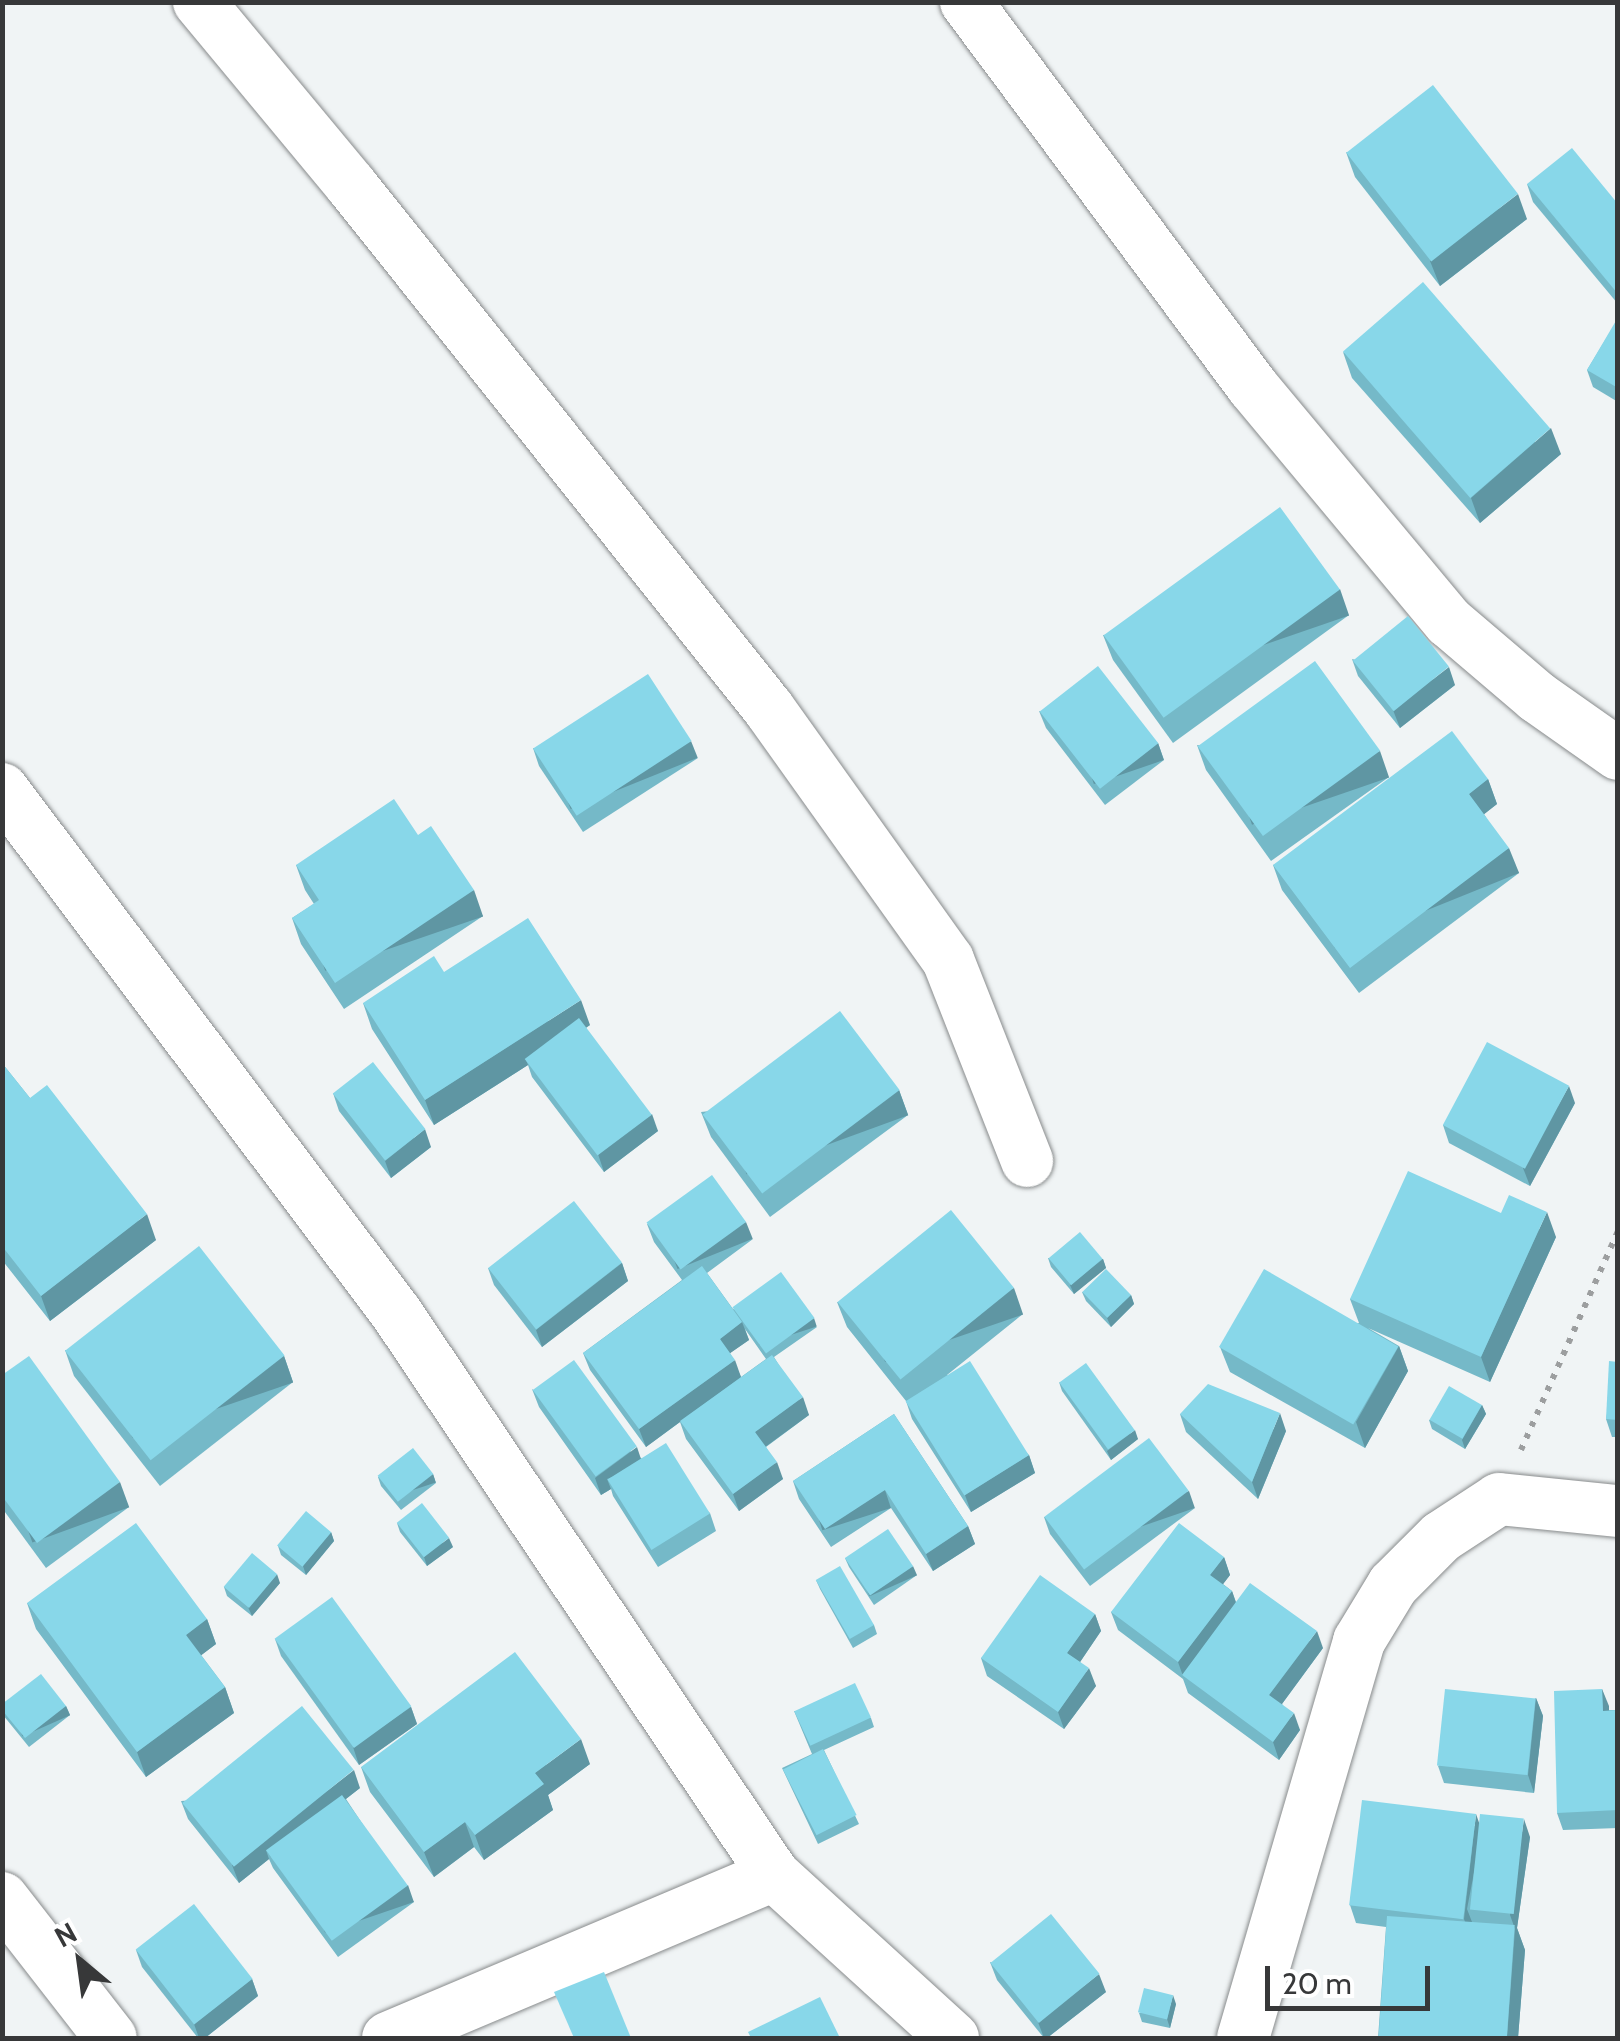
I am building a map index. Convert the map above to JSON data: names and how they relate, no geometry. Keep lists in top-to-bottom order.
{
  "scale_bar": "20 m",
  "north": "top left"
}
